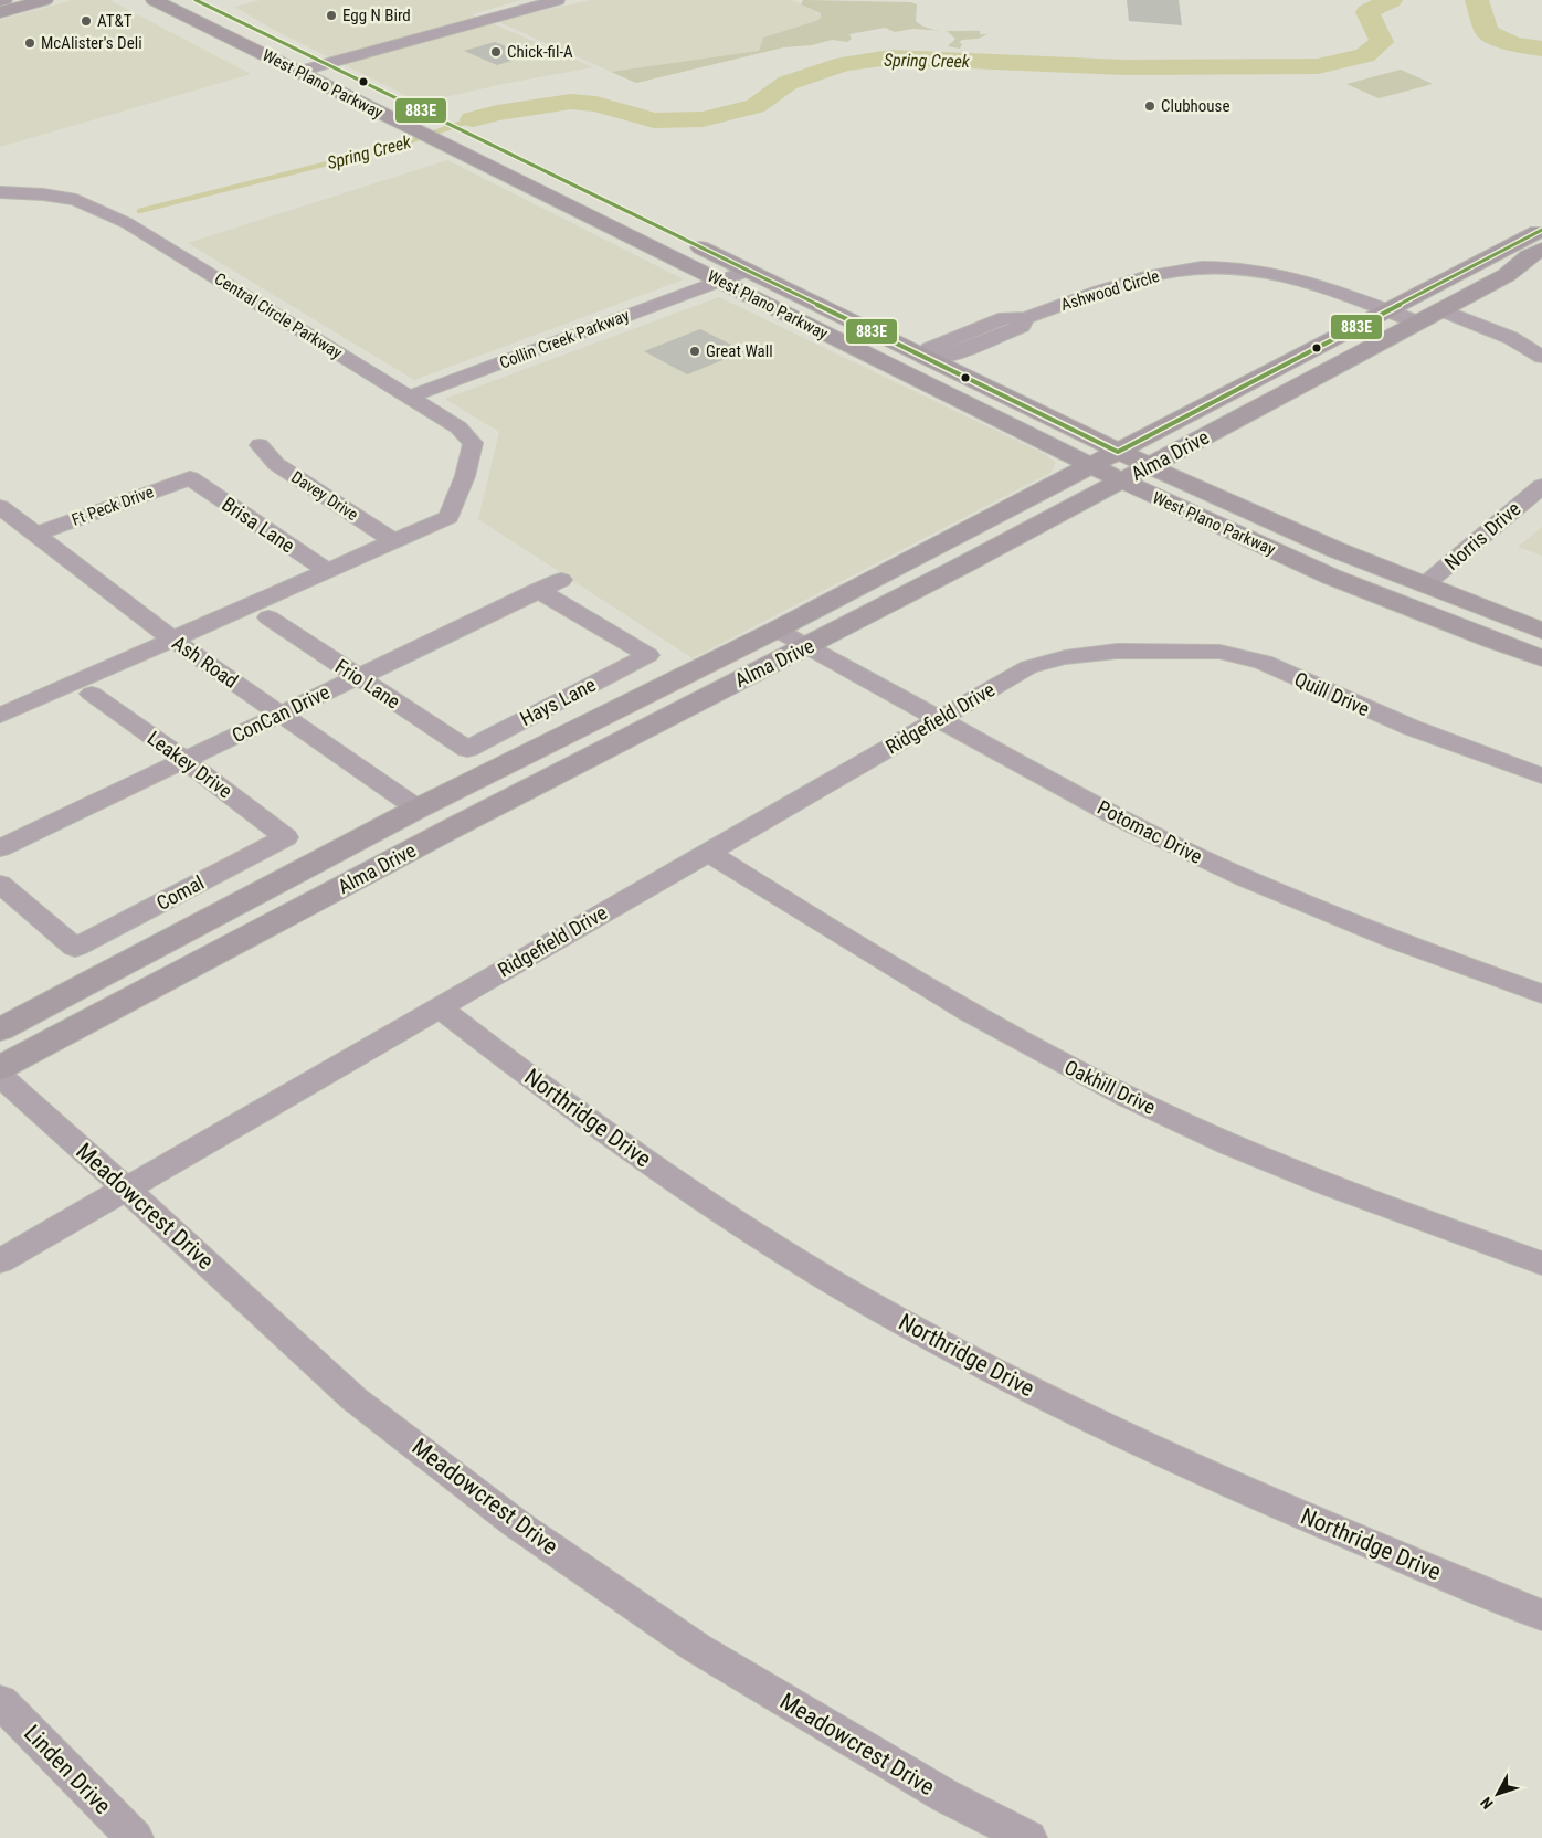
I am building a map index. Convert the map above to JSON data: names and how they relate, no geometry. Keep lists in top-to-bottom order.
{
  "streets": {
    "main road": ["West Plano Parkway", "Alma Drive"],
    "street": [
      "Ashwood Circle",
      "Central Circle Parkway",
      "Collin Creek Parkway",
      "Davey Drive",
      "Ft Peck Drive",
      "Brisa Lane",
      "Norris Drive",
      "Ash Road",
      "Frio Lane",
      "Quill Drive",
      "Hays Lane",
      "ConCan Drive",
      "Ridgefield Drive",
      "Leakey Drive",
      "Potomac Drive",
      "Comal",
      "Oakhill Drive",
      "Northridge Drive",
      "Meadowcrest Drive",
      "Linden Drive"
    ]
  },
  "crossings": [
    ["West Plano Parkway", "Ashwood Circle"],
    ["West Plano Parkway", "Collin Creek Parkway"],
    ["West Plano Parkway", "Alma Drive"],
    ["West Plano Parkway", "Norris Drive"],
    ["Ashwood Circle", "Alma Drive"],
    ["Central Circle Parkway", "Collin Creek Parkway"],
    ["Central Circle Parkway", "Davey Drive"],
    ["Alma Drive", "Ash Road"],
    ["Alma Drive", "Potomac Drive"],
    ["Ft Peck Drive", "Brisa Lane"],
    ["Ft Peck Drive", "Ash Road"],
    ["Ash Road", "ConCan Drive"],
    ["Frio Lane", "Hays Lane"],
    ["Frio Lane", "ConCan Drive"],
    ["Quill Drive", "Ridgefield Drive"],
    ["Hays Lane", "ConCan Drive"],
    ["ConCan Drive", "Leakey Drive"],
    ["Ridgefield Drive", "Potomac Drive"],
    ["Ridgefield Drive", "Oakhill Drive"],
    ["Ridgefield Drive", "Northridge Drive"],
    ["Ridgefield Drive", "Meadowcrest Drive"],
    ["Leakey Drive", "Comal"]
  ],
  "water": ["Spring Creek"],
  "places": [
    "Egg N Bird",
    "AT&T",
    "McAlister's Deli",
    "Chick-fil-A",
    "Clubhouse",
    "Great Wall"
  ],
  "lines": ["transit line 883E"],
  "north": "bottom left"
}
